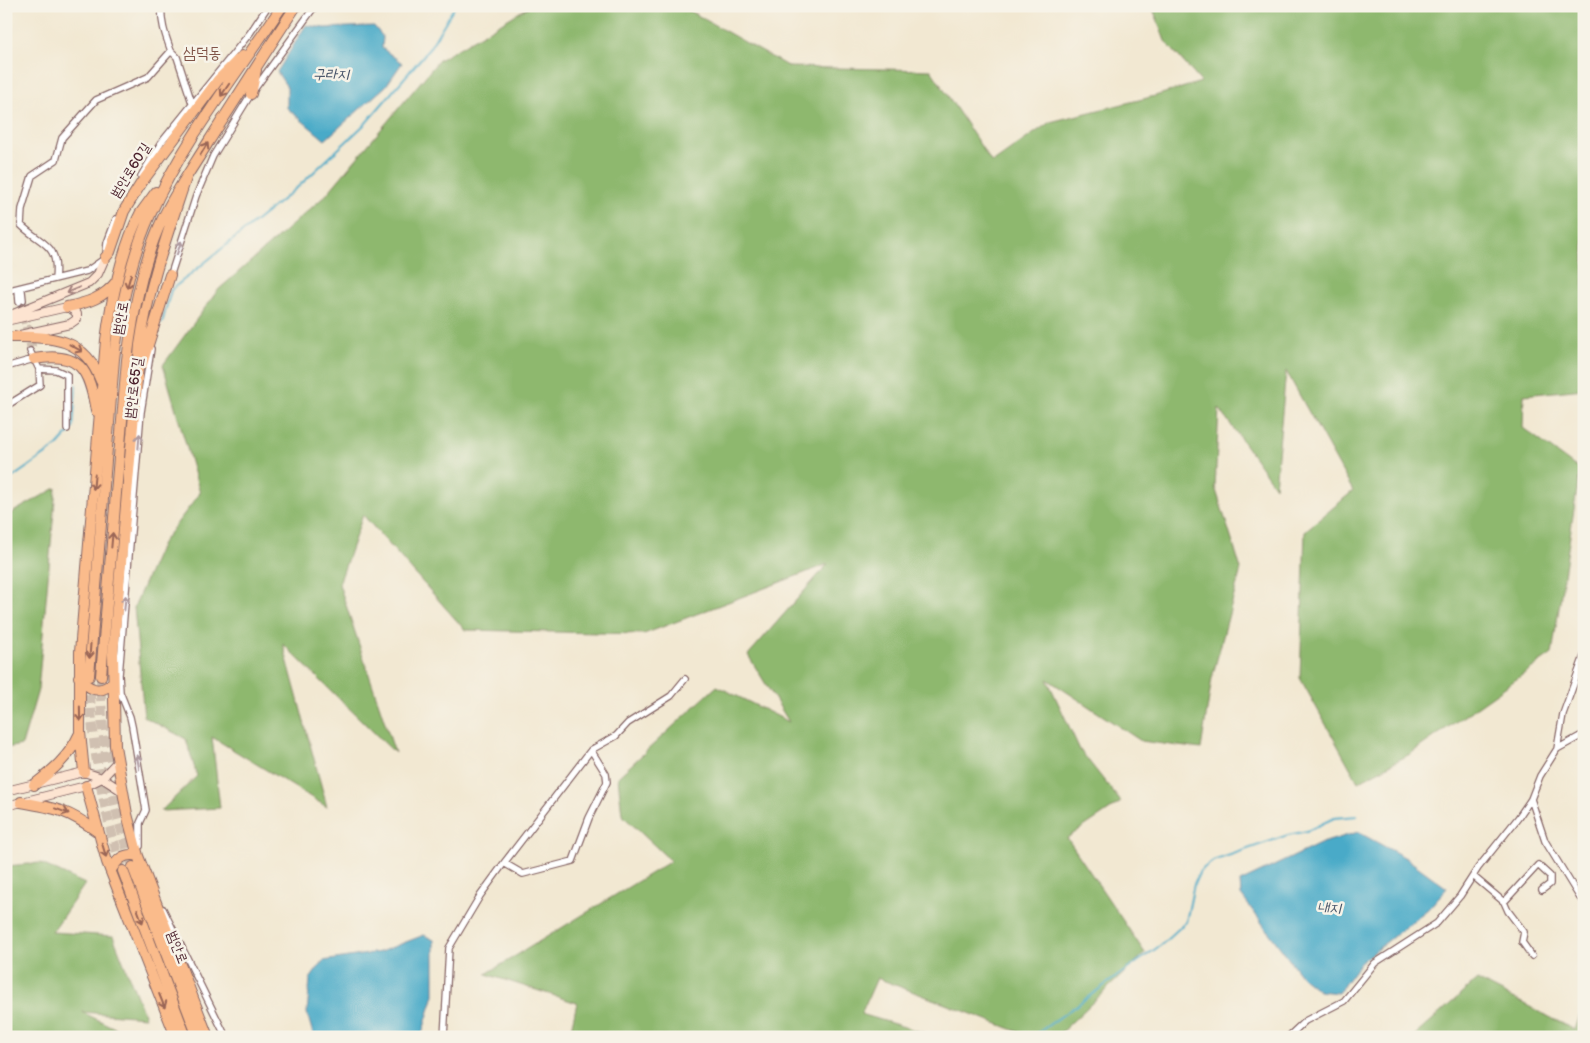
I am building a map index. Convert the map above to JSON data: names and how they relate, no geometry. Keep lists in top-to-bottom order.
{
  "streets": {
    "highway": ["범안로"],
    "street": ["범안로60길", "범안로65길"]
  },
  "one_way": ["범안로65길"],
  "districts": ["삼덕동"],
  "water": ["구라지", "내지"]
}
